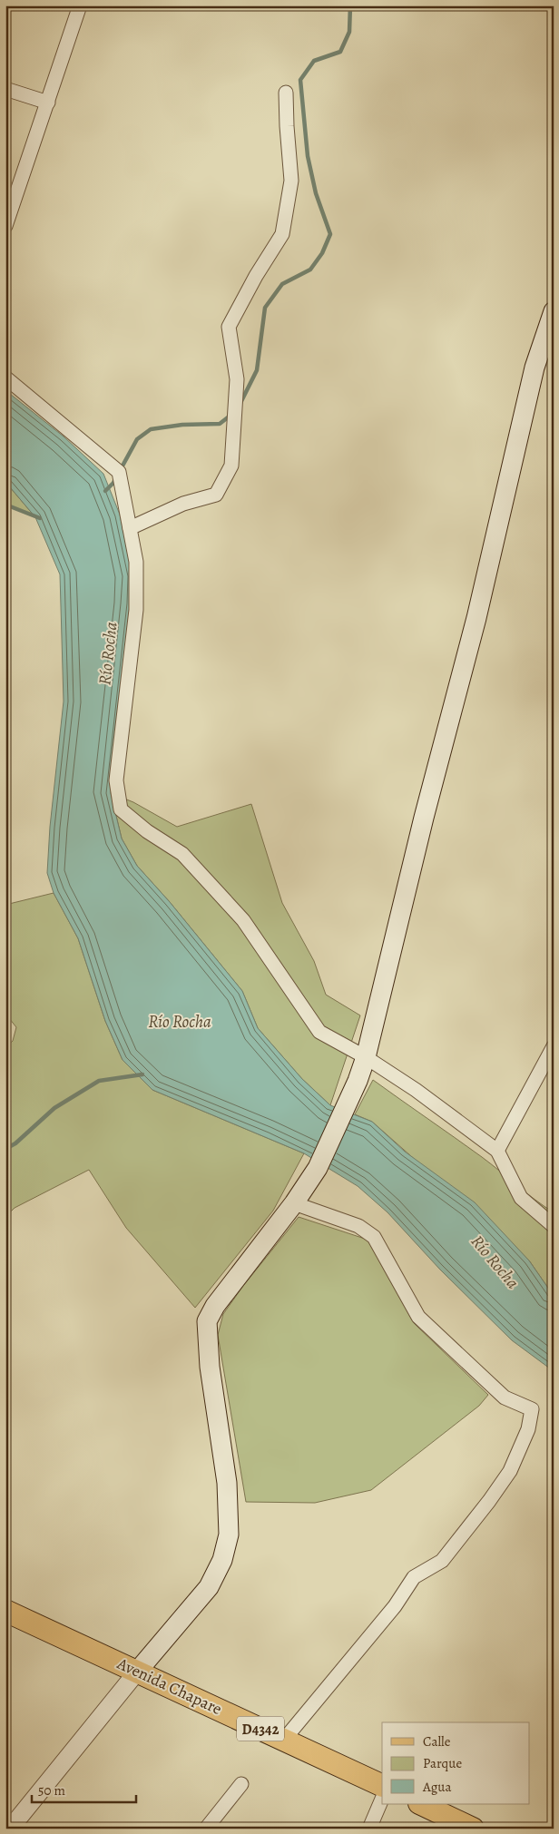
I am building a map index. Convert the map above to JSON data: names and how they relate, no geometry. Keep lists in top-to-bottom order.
{
  "streets": {
    "main road": ["Avenida Chapare", "D4342"]
  },
  "water": ["Río Rocha"],
  "legend": ["Calle", "Parque", "Agua"],
  "scale_bar": "50 m"
}
